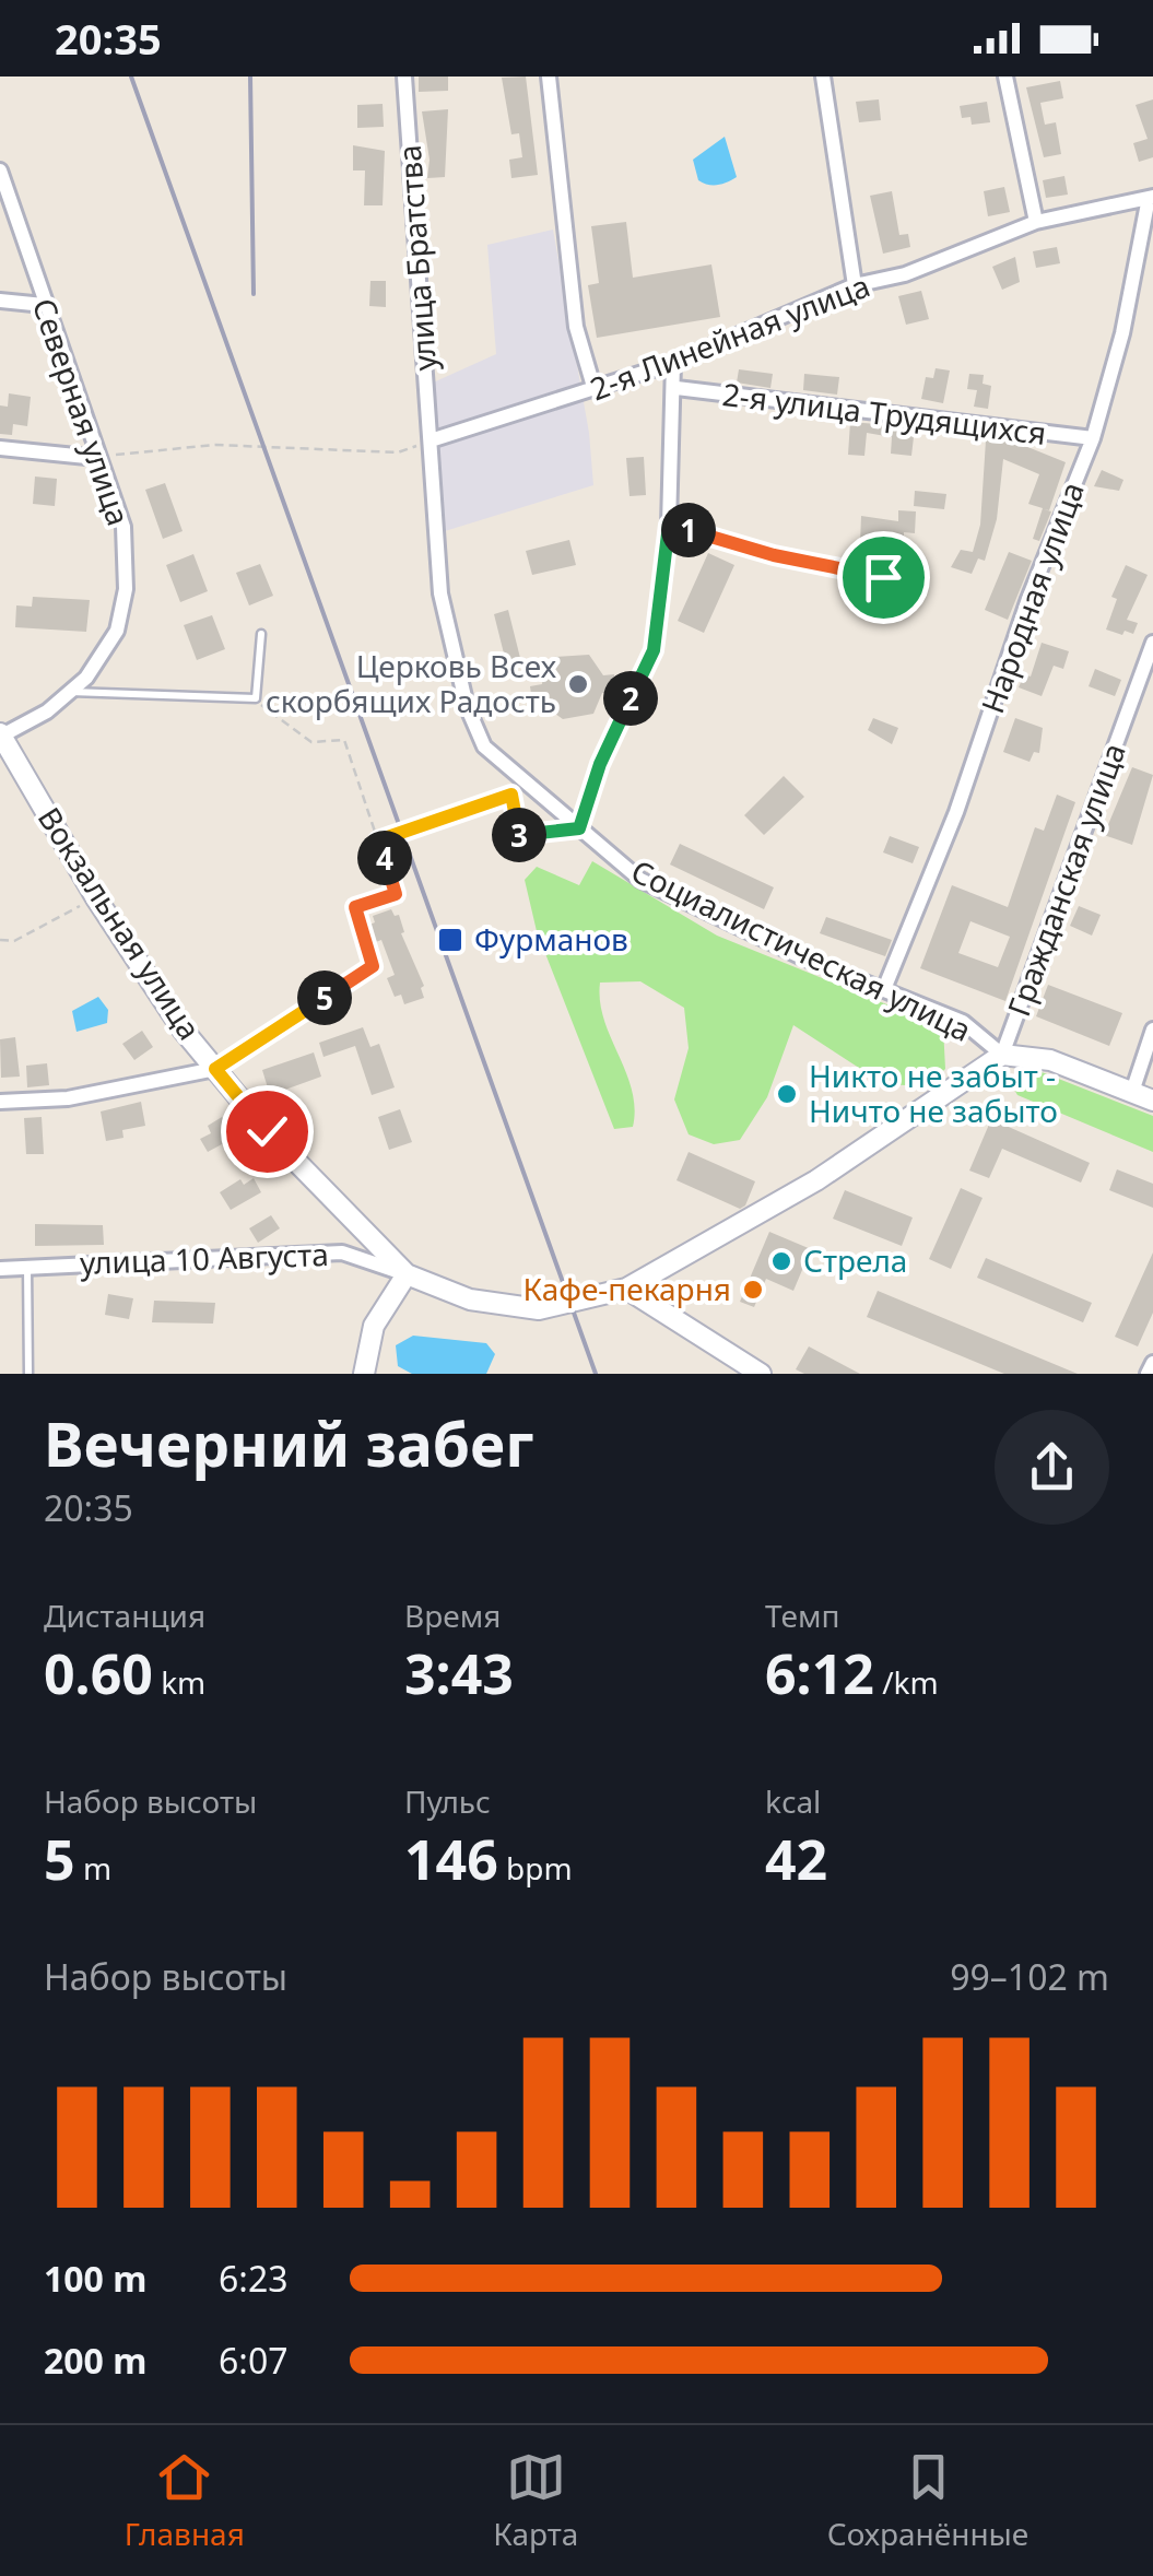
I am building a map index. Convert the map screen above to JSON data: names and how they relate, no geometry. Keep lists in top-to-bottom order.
{
  "streets": {
    "main road": ["Вокзальная улица", "Социалистическая улица"],
    "street": [
      "улица Братства",
      "2-я Линейная улица",
      "Северная улица",
      "2-я улица Трудящихся",
      "Народная улица",
      "Гражданская улица",
      "улица 10 Августа"
    ]
  },
  "crossings": [
    ["улица Братства", "2-я Линейная улица"],
    ["улица Братства", "Социалистическая улица"],
    ["2-я Линейная улица", "Народная улица"],
    ["Северная улица", "Вокзальная улица"],
    ["2-я улица Трудящихся", "Народная улица"],
    ["Народная улица", "Социалистическая улица"],
    ["Гражданская улица", "Вокзальная улица"],
    ["Гражданская улица", "Социалистическая улица"],
    ["Вокзальная улица", "Социалистическая улица"],
    ["Вокзальная улица", "улица 10 Августа"]
  ],
  "places": {
    "other": [
      "Церковь Всех скорбящих Радость",
      "Никто не забыт - Ничто не забыто",
      "Стрела",
      "Кафе-пекарня"
    ],
    "transit": ["Фурманов"]
  },
  "page": {
    "status": "20:35",
    "pins": [
      "1",
      "2",
      "3",
      "4",
      "5"
    ],
    "heading": ["Вечерний забег", "20:35"],
    "stats": [
      ["Дистанция", "0.60 km"],
      ["Время", "3:43"],
      ["Темп", "6:12 /km"],
      ["Набор высоты", "5 m"],
      ["Пульс", "146 bpm"],
      ["kcal", "42"]
    ],
    "chart": ["Набор высоты", "99–102 m"],
    "list": [
      {
        "name": "100 m",
        "note": "6:23"
      },
      {
        "name": "200 m",
        "note": "6:07"
      }
    ],
    "tabs": ["Главная", "Карта", "Сохранённые"]
  }
}
